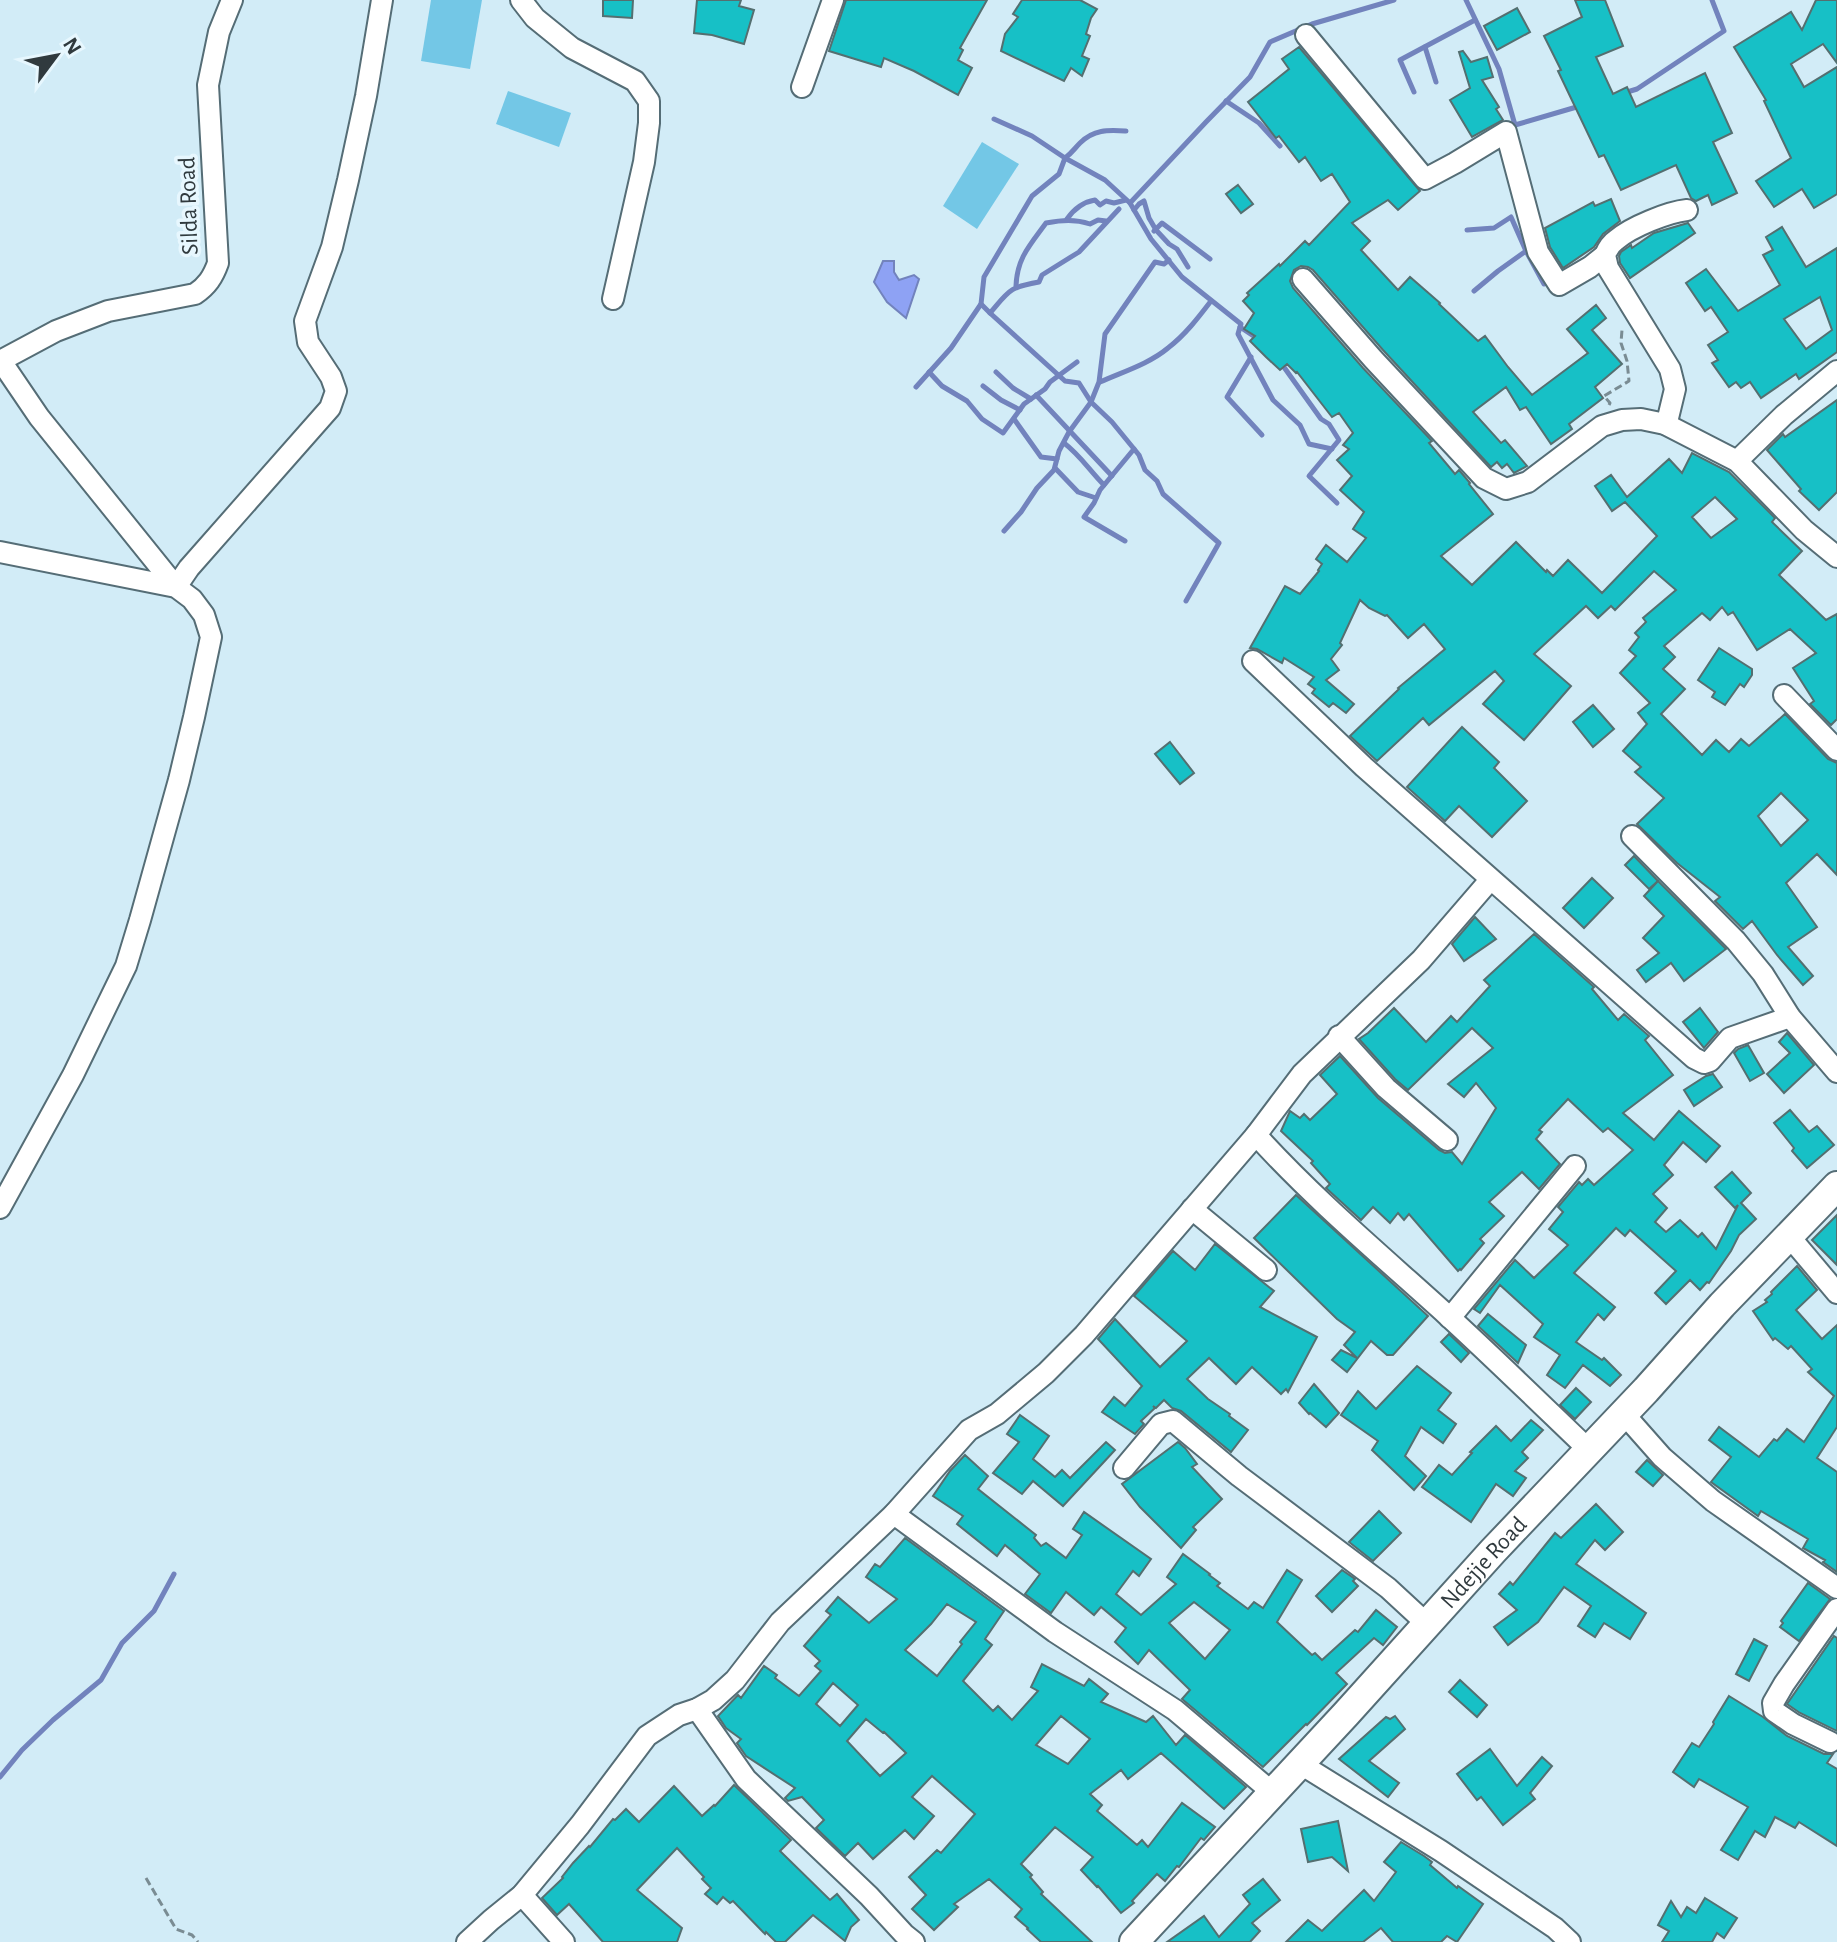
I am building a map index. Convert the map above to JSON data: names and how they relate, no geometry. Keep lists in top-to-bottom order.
{
  "streets": {
    "street": ["Silda Road", "Ndejje Road"]
  },
  "north": "top right"
}
